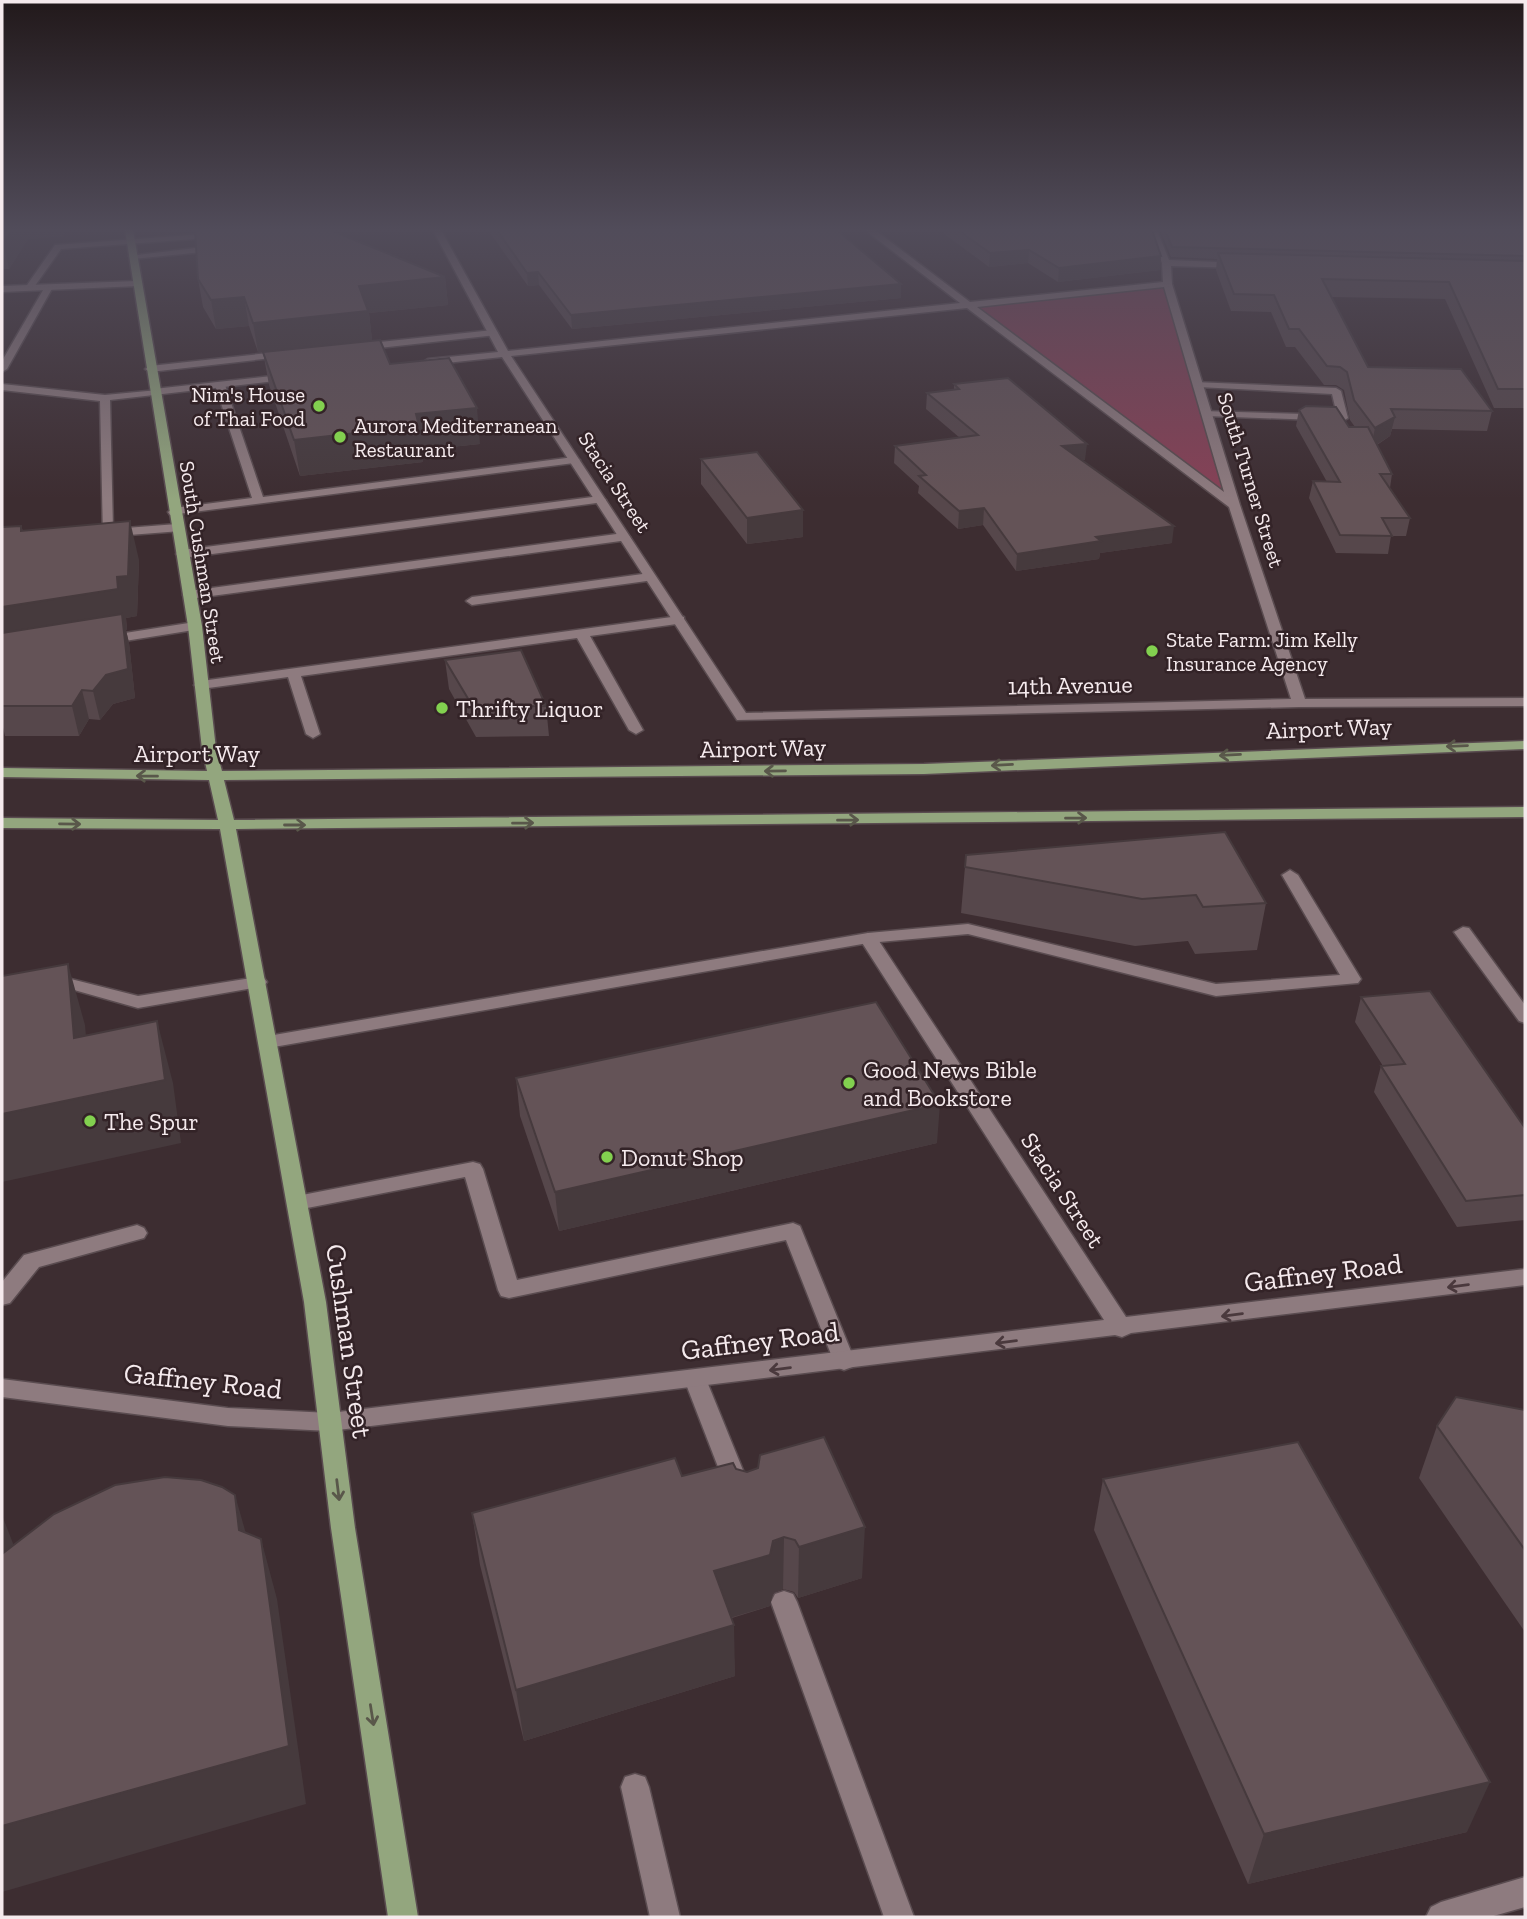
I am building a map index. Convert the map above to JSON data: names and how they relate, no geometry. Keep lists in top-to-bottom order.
{
  "streets": {
    "main road": ["South Cushman Street", "Airport Way", "Cushman Street"],
    "street": [
      "South Turner Street",
      "Stacia Street",
      "14th Avenue",
      "Gaffney Road"
    ]
  },
  "crossings": [
    ["South Turner Street", "14th Avenue"],
    ["Stacia Street", "14th Avenue"],
    ["Stacia Street", "Gaffney Road"],
    ["South Cushman Street", "Airport Way"],
    ["South Cushman Street", "Cushman Street"],
    ["Airport Way", "Cushman Street"],
    ["Gaffney Road", "Cushman Street"]
  ],
  "one_way": ["Gaffney Road", "Cushman Street"],
  "places": [
    "Nim's House of Thai Food",
    "Aurora Mediterranean Restaurant",
    "State Farm: Jim Kelly Insurance Agency",
    "Thrifty Liquor",
    "Good News Bible and Bookstore",
    "The Spur",
    "Donut Shop"
  ]
}
